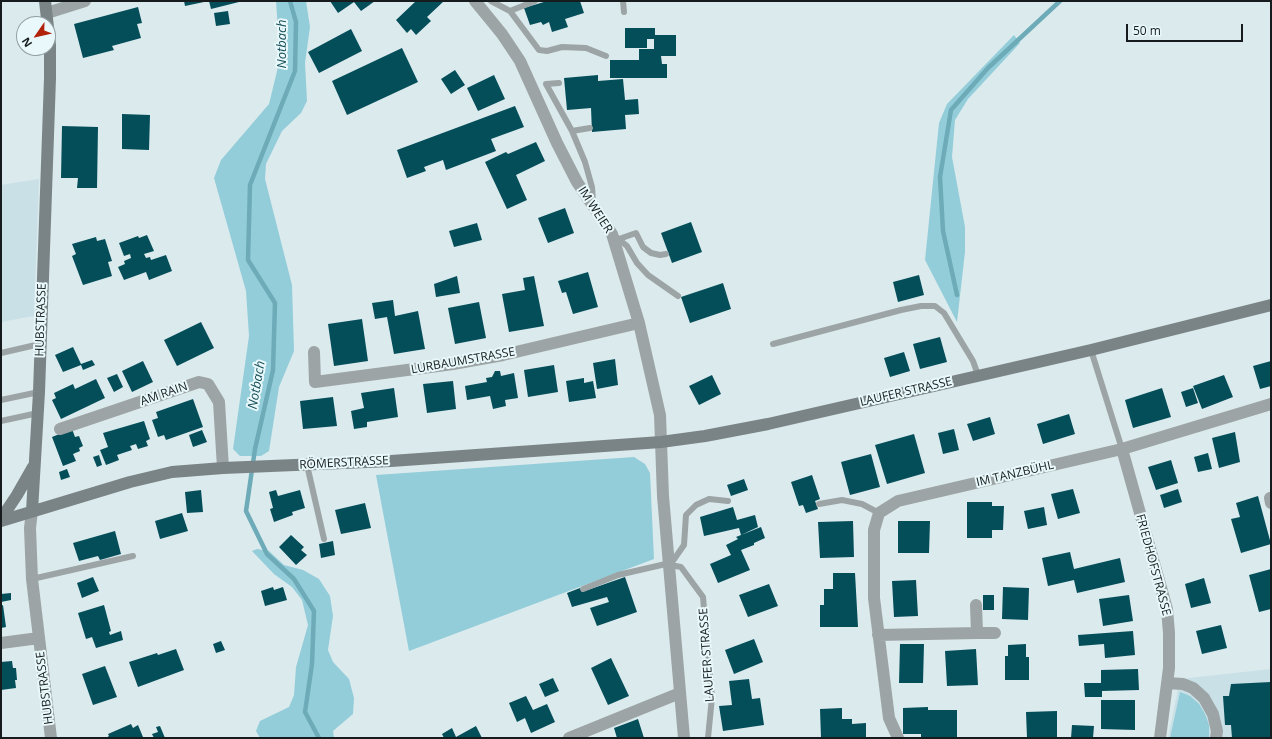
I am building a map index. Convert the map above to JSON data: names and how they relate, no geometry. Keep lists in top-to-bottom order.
{
  "streets": {
    "main road": ["HUBSTRASSE", "LAUFER STRASSE", "RÖMERSTRASSE"],
    "street": [
      "IM WEIER",
      "LURBAUMSTRASSE",
      "AM RAIN",
      "IM TANZBÜHL",
      "FRIEDHOFSTRASSE"
    ]
  },
  "crossings": [
    ["IM WEIER", "LURBAUMSTRASSE"],
    ["IM WEIER", "LAUFER STRASSE"],
    ["IM WEIER", "RÖMERSTRASSE"],
    ["HUBSTRASSE", "RÖMERSTRASSE"],
    ["LAUFER STRASSE", "RÖMERSTRASSE"],
    ["AM RAIN", "RÖMERSTRASSE"],
    ["IM TANZBÜHL", "FRIEDHOFSTRASSE"]
  ],
  "water": ["Notbach"],
  "scale_bar": "50 m",
  "north": "bottom left"
}
